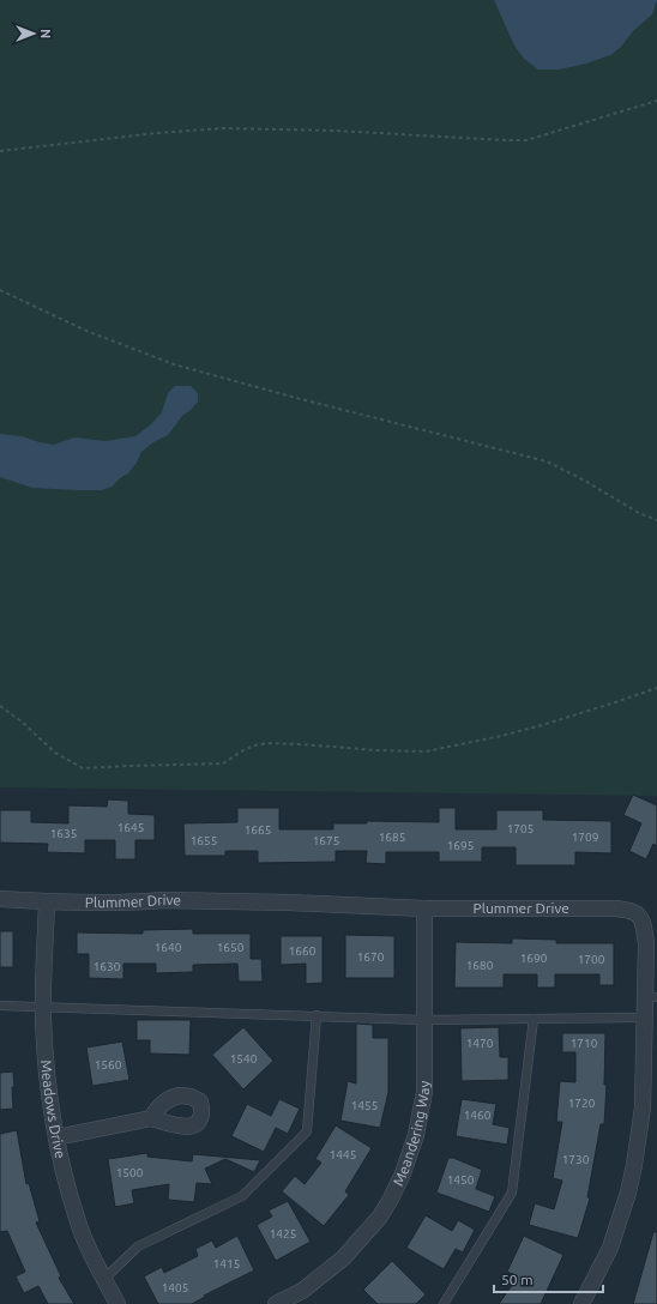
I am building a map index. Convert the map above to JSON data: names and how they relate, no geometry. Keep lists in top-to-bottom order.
{
  "streets": {
    "street": ["Plummer Drive", "Meadows Drive", "Meandering Way"]
  },
  "crossings": [
    ["Plummer Drive", "Meadows Drive"],
    ["Plummer Drive", "Meandering Way"]
  ],
  "house_numbers": [
    "1645",
    "1705",
    "1665",
    "1635",
    "1685",
    "1709",
    "1655",
    "1675",
    "1695",
    "1640",
    "1650",
    "1660",
    "1670",
    "1690",
    "1700",
    "1680",
    "1630",
    "1470",
    "1710",
    "1540",
    "1560",
    "1720",
    "1455",
    "1460",
    "1445",
    "1730",
    "1500",
    "1450",
    "1425",
    "1415",
    "1405"
  ],
  "scale_bar": "50 m",
  "north": "right"
}
